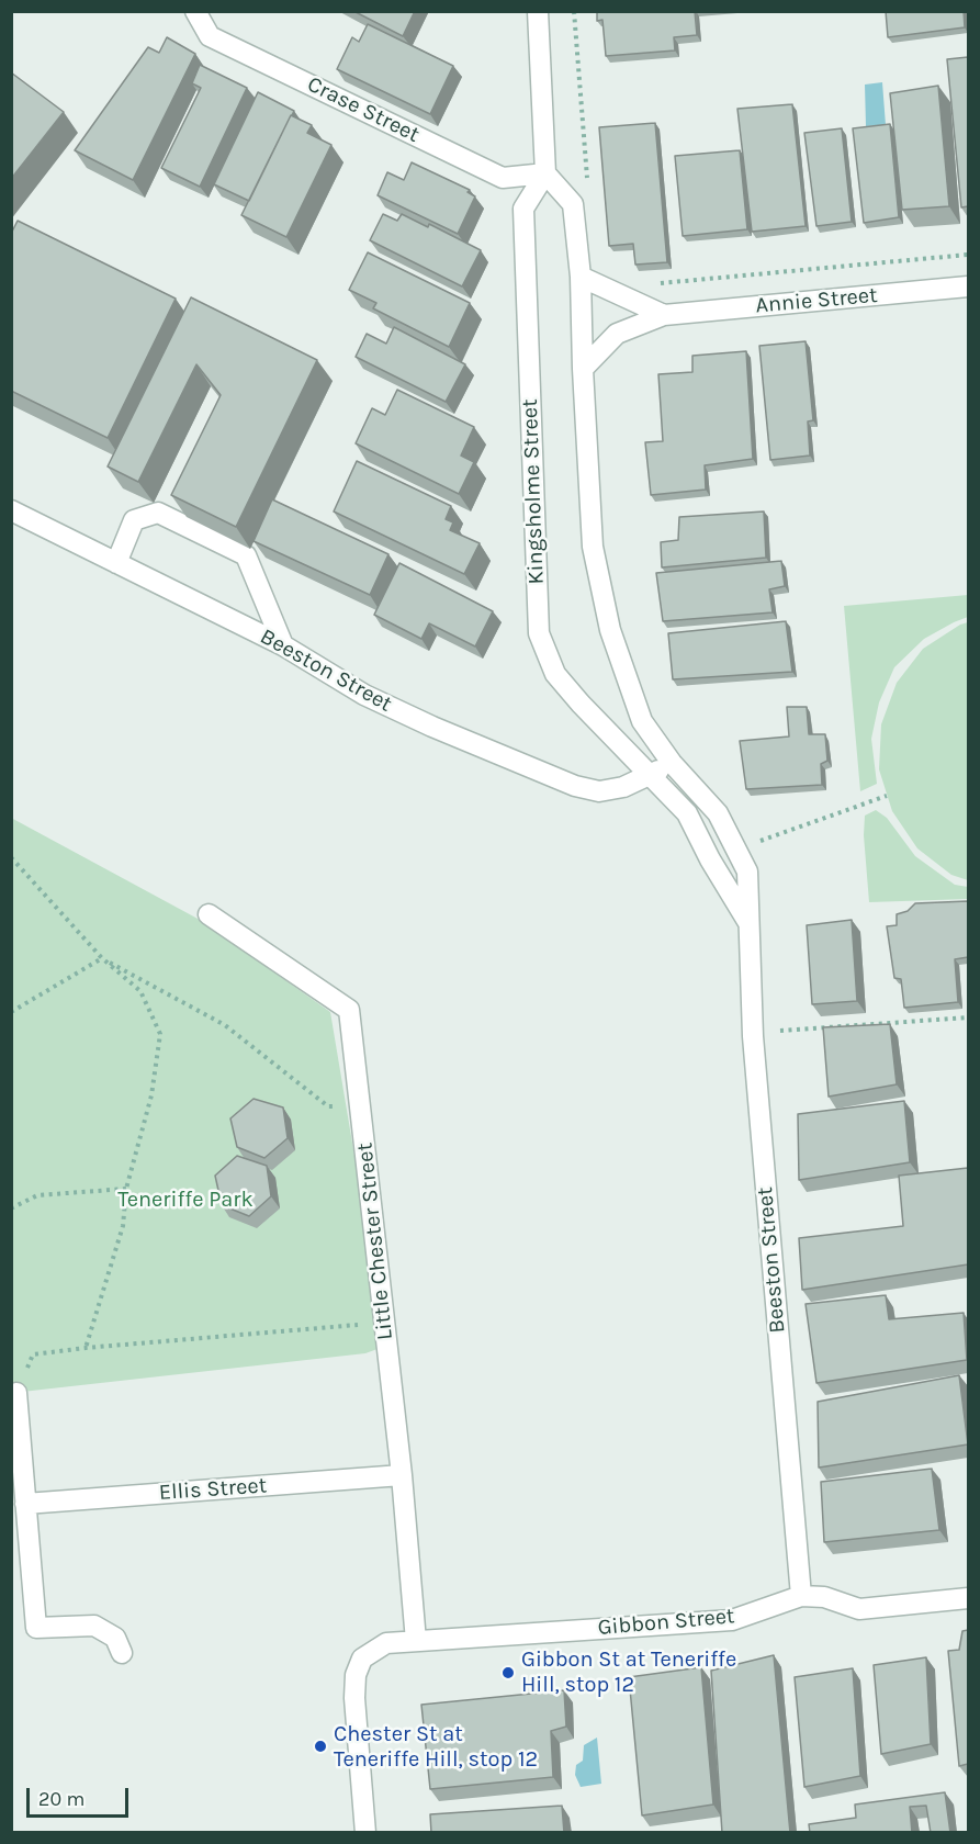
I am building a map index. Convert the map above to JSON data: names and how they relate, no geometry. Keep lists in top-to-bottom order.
{
  "streets": {
    "street": [
      "Crase Street",
      "Annie Street",
      "Kingsholme Street",
      "Beeston Street",
      "Little Chester Street",
      "Ellis Street",
      "Gibbon Street"
    ]
  },
  "crossings": [
    ["Crase Street", "Kingsholme Street"],
    ["Kingsholme Street", "Beeston Street"],
    ["Beeston Street", "Gibbon Street"],
    ["Little Chester Street", "Ellis Street"],
    ["Little Chester Street", "Gibbon Street"]
  ],
  "parks": ["Teneriffe Park"],
  "places": ["Gibbon St at Teneriffe Hill, stop 12", "Chester St at Teneriffe Hill, stop 12"],
  "scale_bar": "20 m"
}
